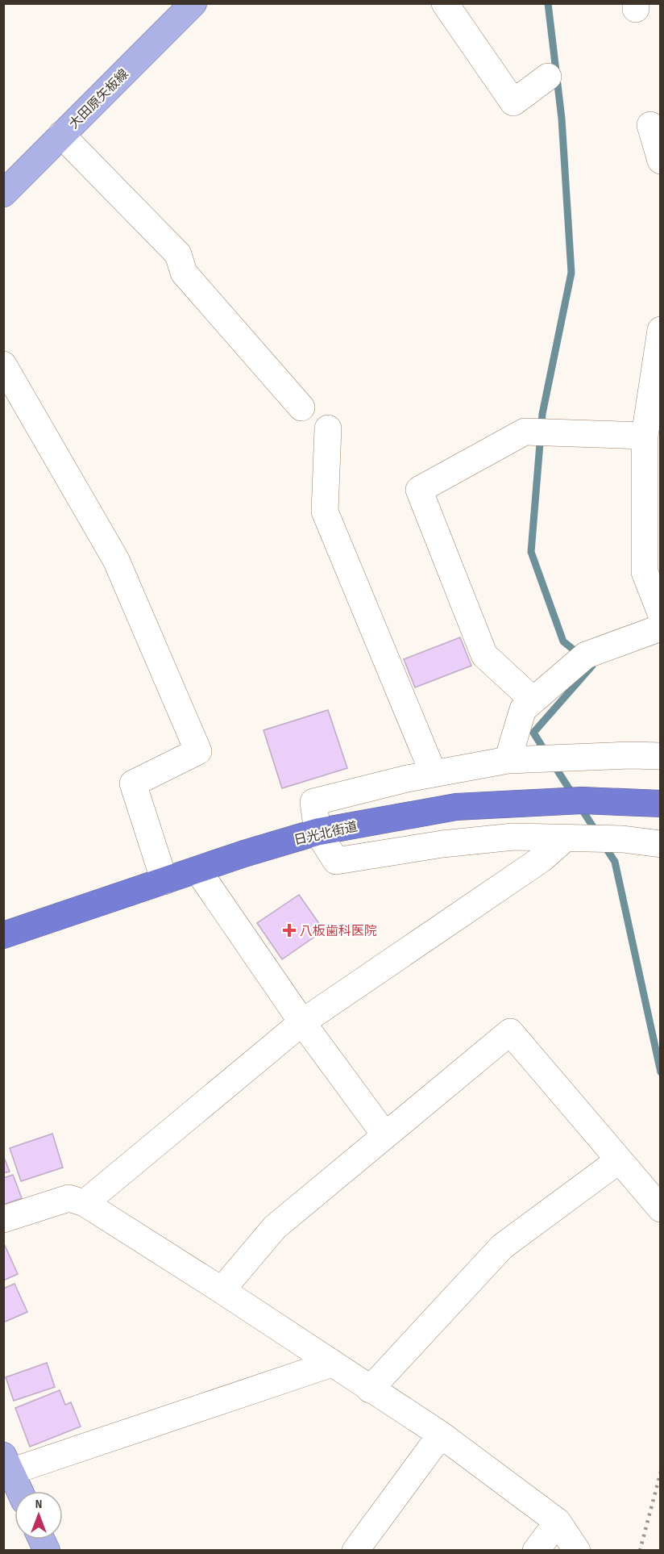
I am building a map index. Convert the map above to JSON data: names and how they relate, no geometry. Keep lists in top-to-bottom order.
{
  "streets": {
    "highway": ["日光北街道"],
    "main road": ["大田原矢板線"]
  },
  "places": {
    "health": ["八板歯科医院"]
  },
  "north": "top"
}
